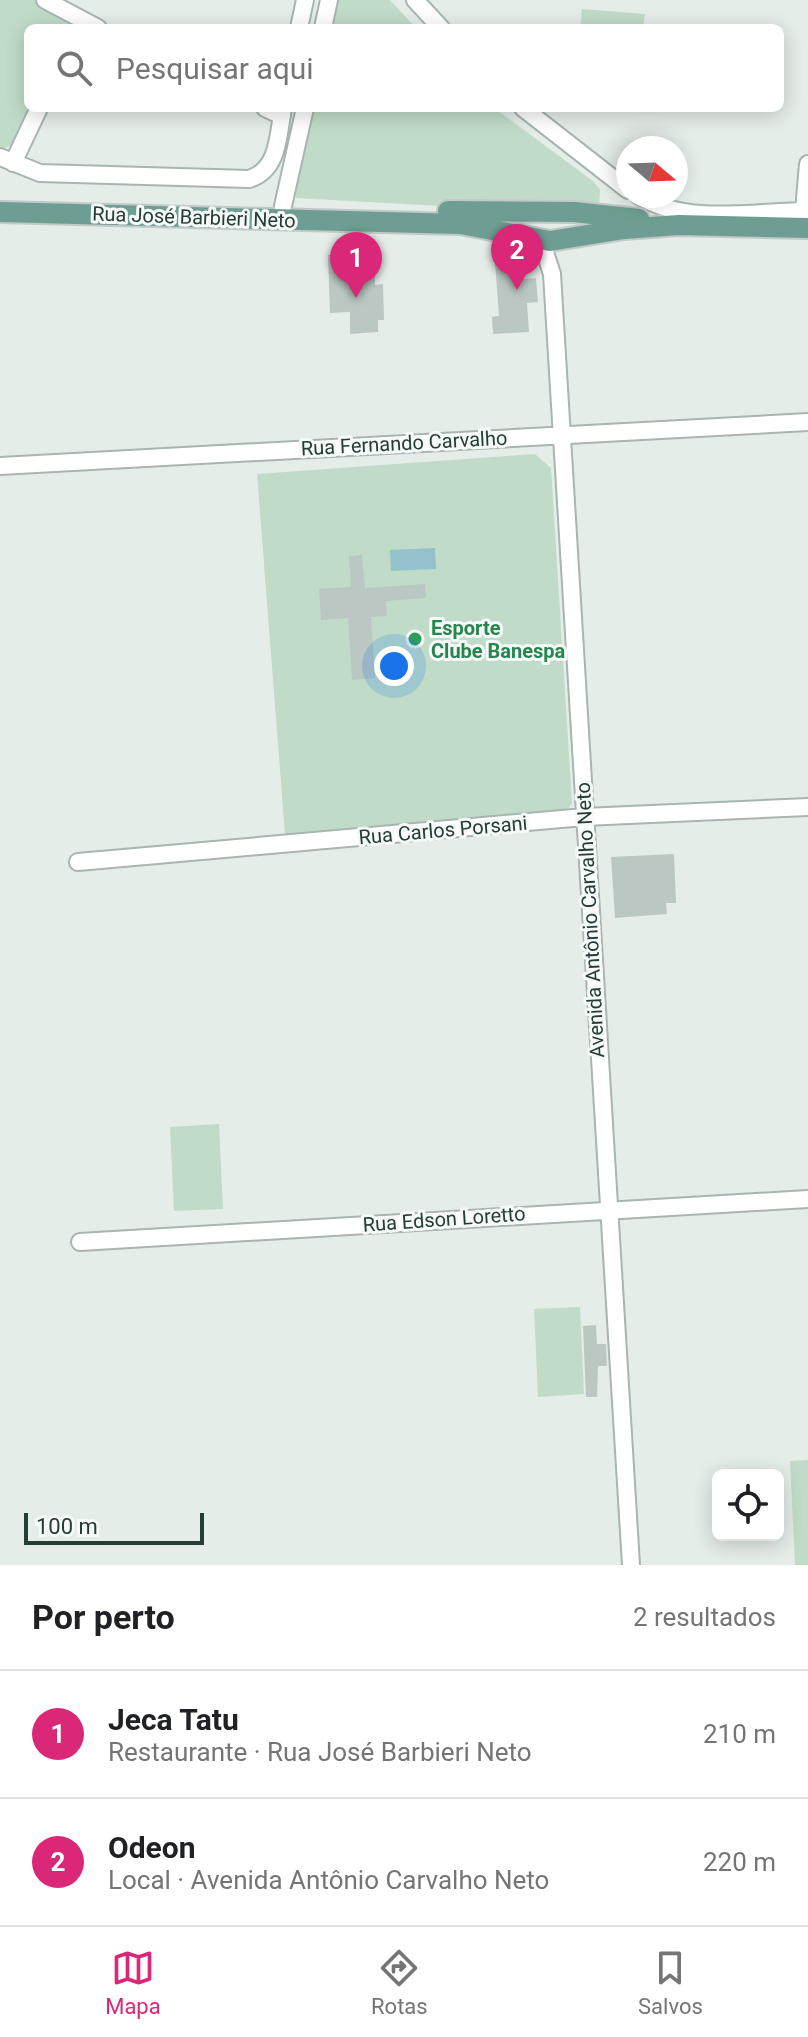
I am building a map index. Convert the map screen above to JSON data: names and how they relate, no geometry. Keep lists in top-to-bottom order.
{
  "streets": {
    "main road": ["Rua José Barbieri Neto"],
    "street": [
      "Rua Fernando Carvalho",
      "Rua Carlos Porsani",
      "Avenida Antônio Carvalho Neto",
      "Rua Edson Loretto"
    ]
  },
  "crossings": [
    ["Rua Fernando Carvalho", "Avenida Antônio Carvalho Neto"],
    ["Rua Carlos Porsani", "Avenida Antônio Carvalho Neto"],
    ["Avenida Antônio Carvalho Neto", "Rua Edson Loretto"]
  ],
  "places": ["Esporte Clube Banespa"],
  "scale_bar": "100 m",
  "north": "right",
  "page": {
    "search": "Pesquisar aqui",
    "pins": ["2", "1"],
    "scale": "100 m",
    "heading": ["Por perto", "2 resultados"],
    "list": [
      {
        "mark": "1",
        "name": "Jeca Tatu",
        "note": "Restaurante · Rua José Barbieri Neto",
        "value": "210 m"
      },
      {
        "mark": "2",
        "name": "Odeon",
        "note": "Local · Avenida Antônio Carvalho Neto",
        "value": "220 m"
      }
    ],
    "nav": ["Mapa", "Rotas", "Salvos"]
  }
}
